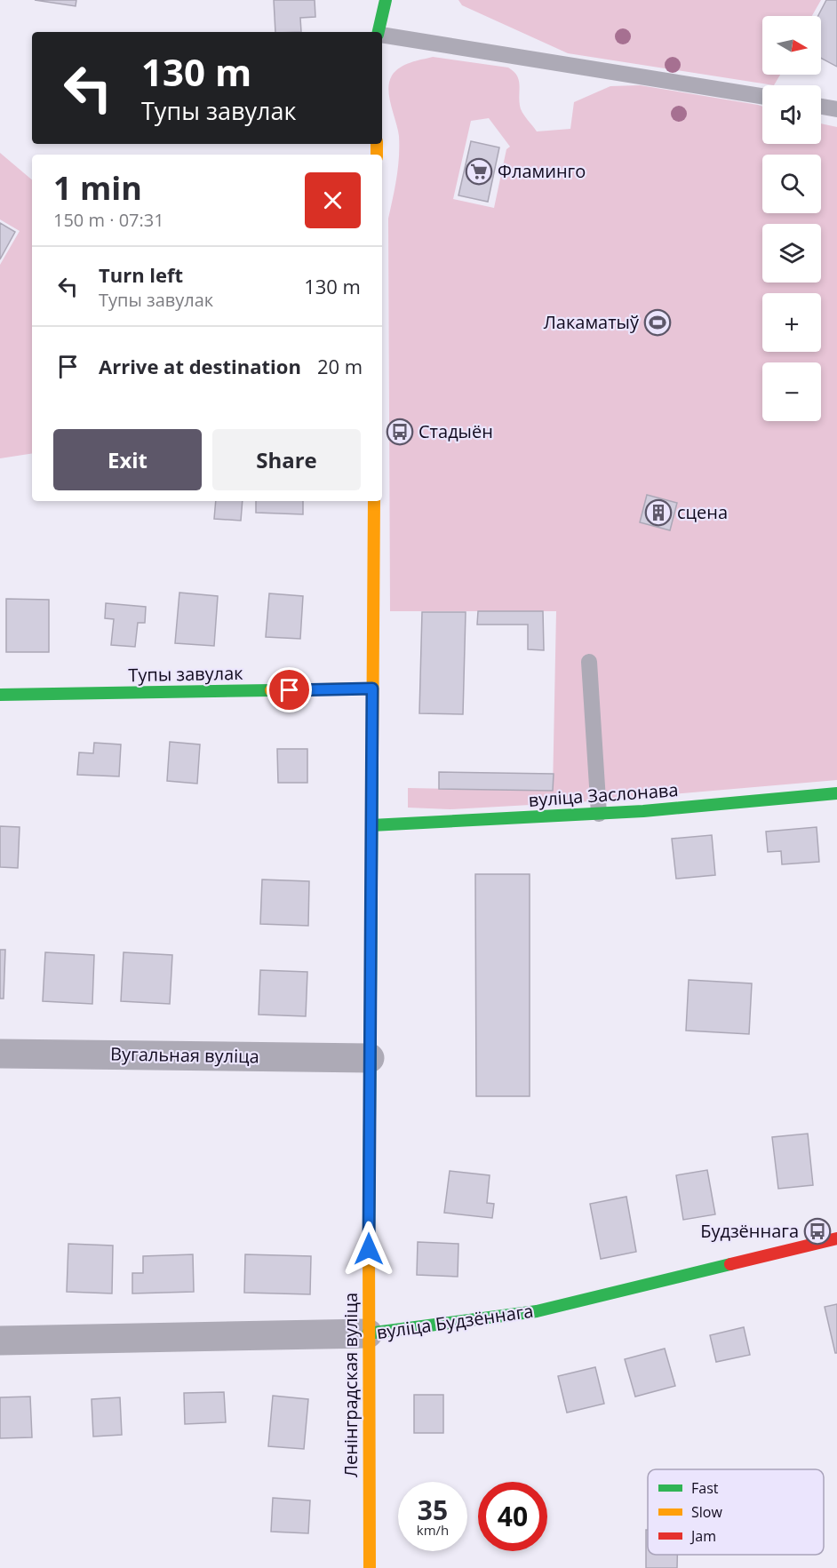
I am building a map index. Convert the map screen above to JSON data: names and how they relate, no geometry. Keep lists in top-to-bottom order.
{
  "streets": {
    "street": [
      "Тупы завулак",
      "вуліца Заслонава",
      "Вугальная вуліца",
      "вуліца Будзённага",
      "Ленінградская вуліца"
    ]
  },
  "crossings": [
    ["Тупы завулак", "Ленінградская вуліца"],
    ["вуліца Заслонава", "Ленінградская вуліца"],
    ["Вугальная вуліца", "Ленінградская вуліца"],
    ["вуліца Будзённага", "Ленінградская вуліца"]
  ],
  "places": {
    "supermarket": ["Фламинго"],
    "sports": ["Лакаматыў"],
    "bus stop": ["Стадыён", "Будзённага"],
    "building": ["сцена"]
  },
  "legend": ["Fast", "Slow", "Jam"],
  "north": "right",
  "page": {
    "map_buttons": ["+", "−"],
    "turn": ["130 m", "Тупы завулак"],
    "heading": ["1 min", "150 m · 07:31"],
    "list": [
      {
        "name": "Turn left",
        "note": "Тупы завулак",
        "value": "130 m"
      },
      {
        "name": "Arrive at destination",
        "value": "20 m"
      }
    ],
    "buttons": ["Exit", "Share"],
    "speed": "35 km/h",
    "limit": "40"
  }
}
